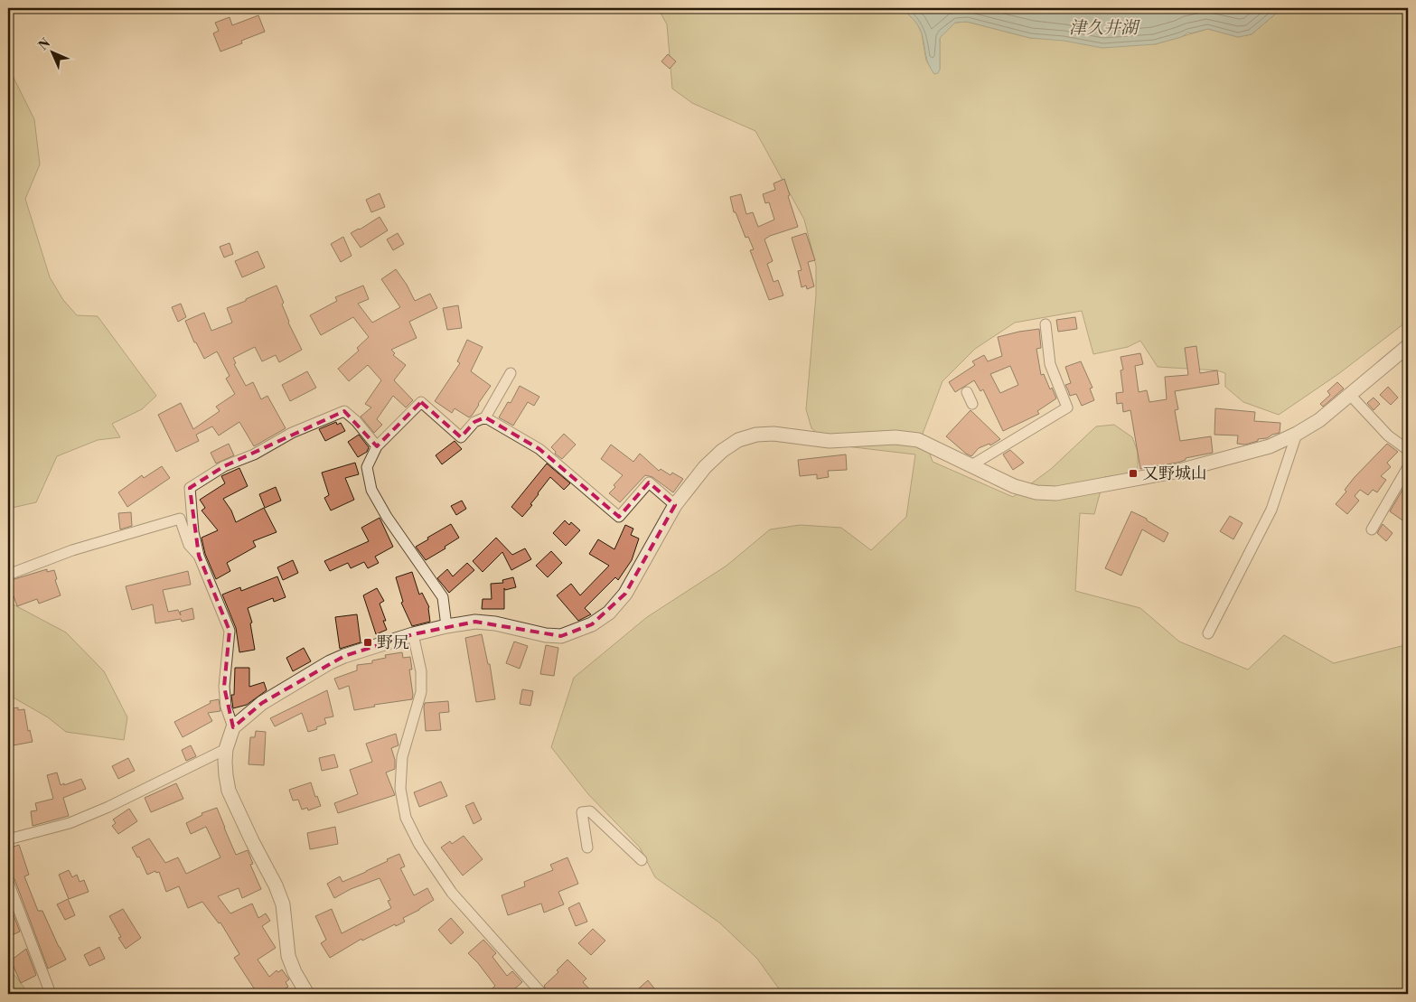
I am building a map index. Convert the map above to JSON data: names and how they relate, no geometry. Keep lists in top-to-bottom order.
{
  "water": ["津久井湖"],
  "places": {
    "transit": ["又野城山", "野尻"]
  },
  "north": "top left"
}
